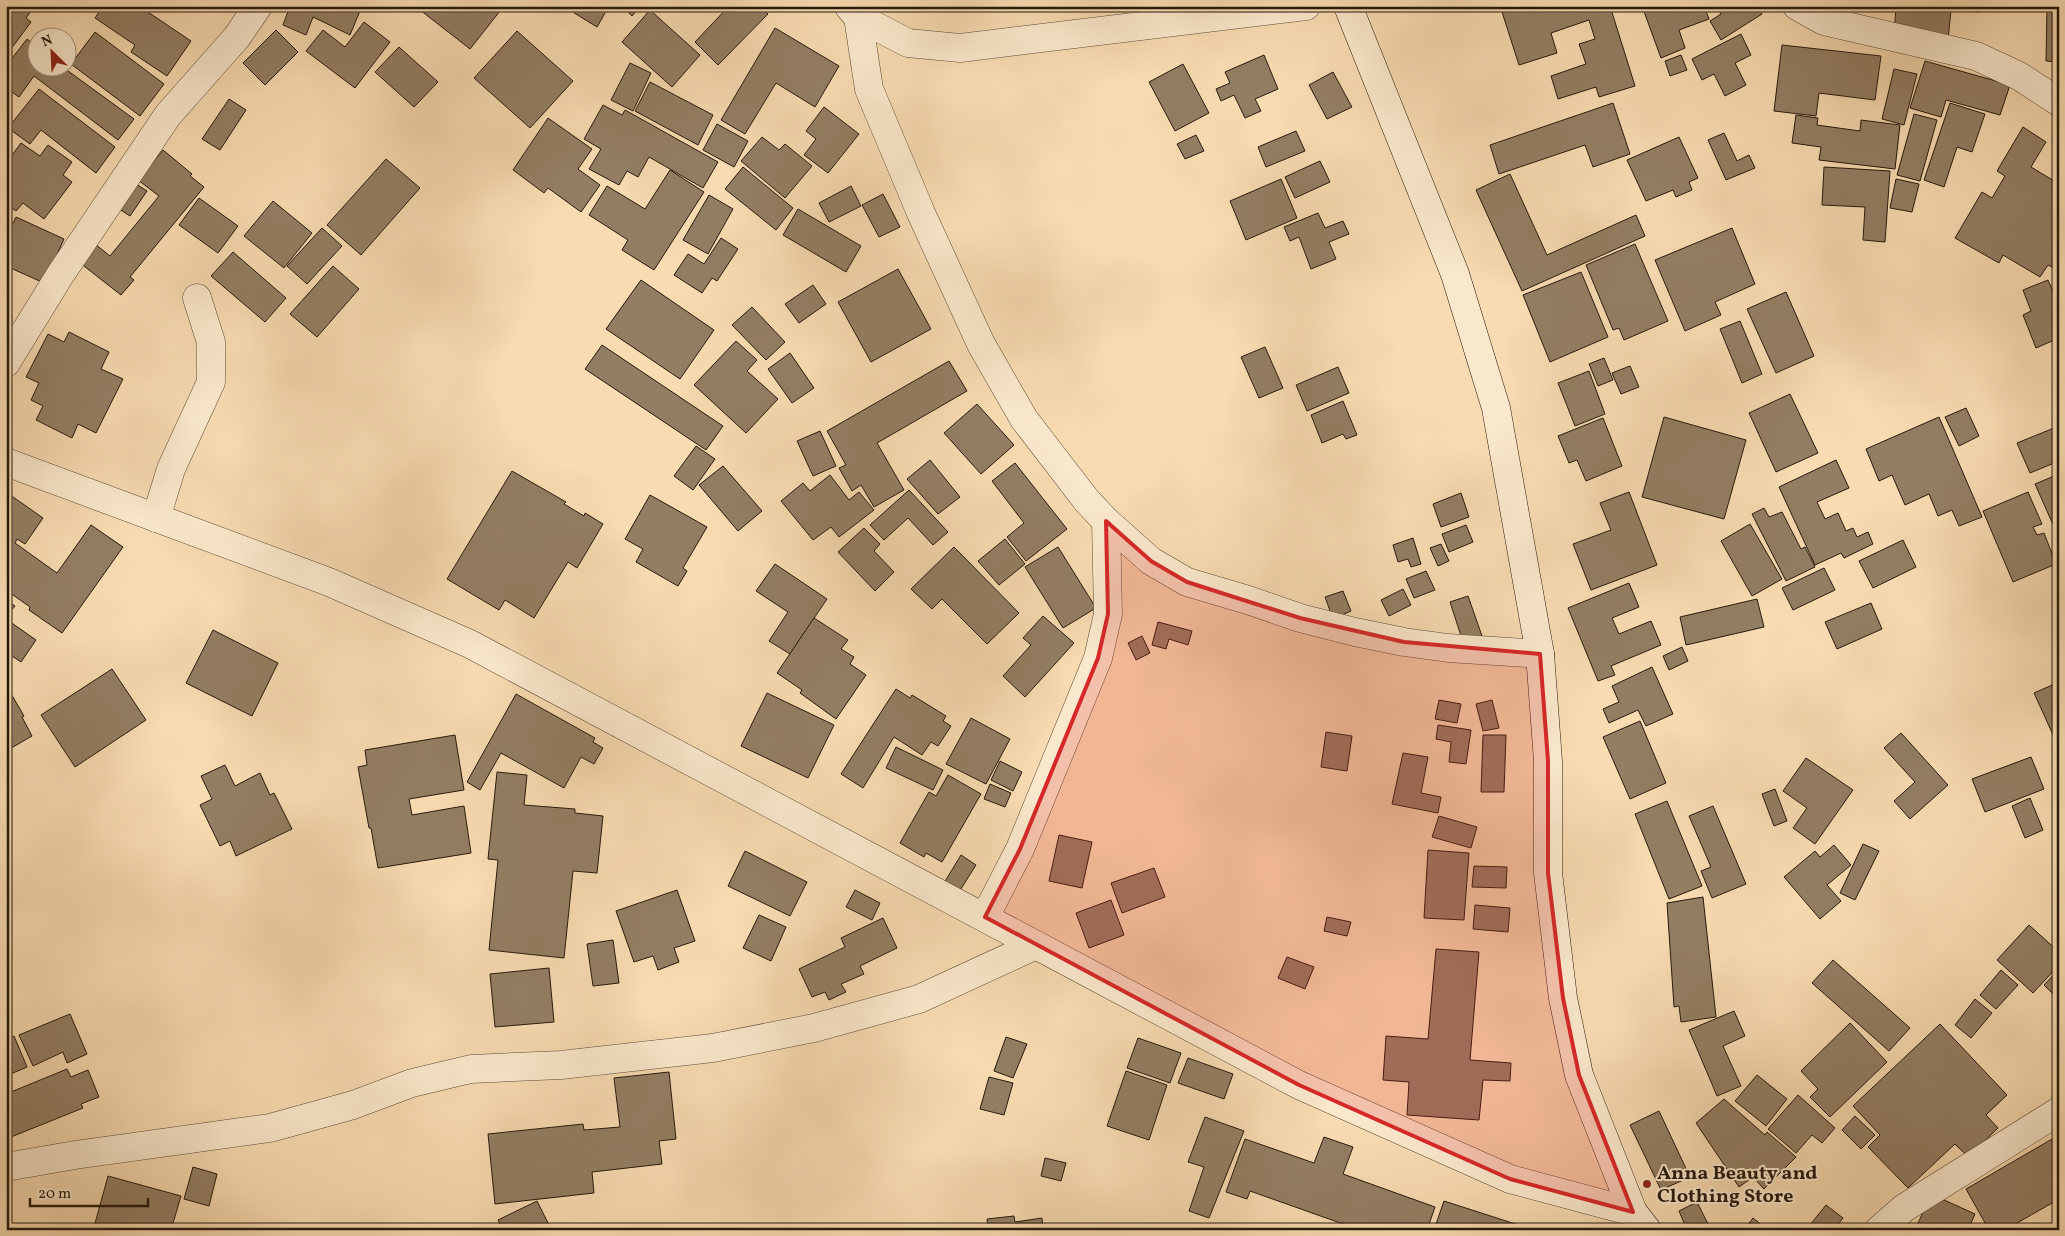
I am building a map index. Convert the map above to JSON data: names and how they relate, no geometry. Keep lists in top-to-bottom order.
{
  "places": ["Anna Beauty and Clothing Store"],
  "scale_bar": "20 m",
  "north": "top left"
}
